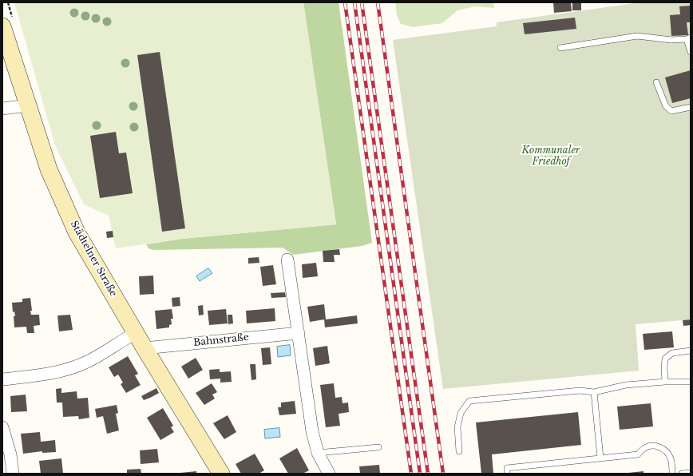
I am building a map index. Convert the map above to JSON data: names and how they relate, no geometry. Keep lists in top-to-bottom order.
{
  "streets": {
    "street": ["Städtelner Straße", "Bahnstraße"]
  },
  "crossings": [
    ["Städtelner Straße", "Bahnstraße"]
  ],
  "parks": ["Kommunaler Friedhof"]
}
